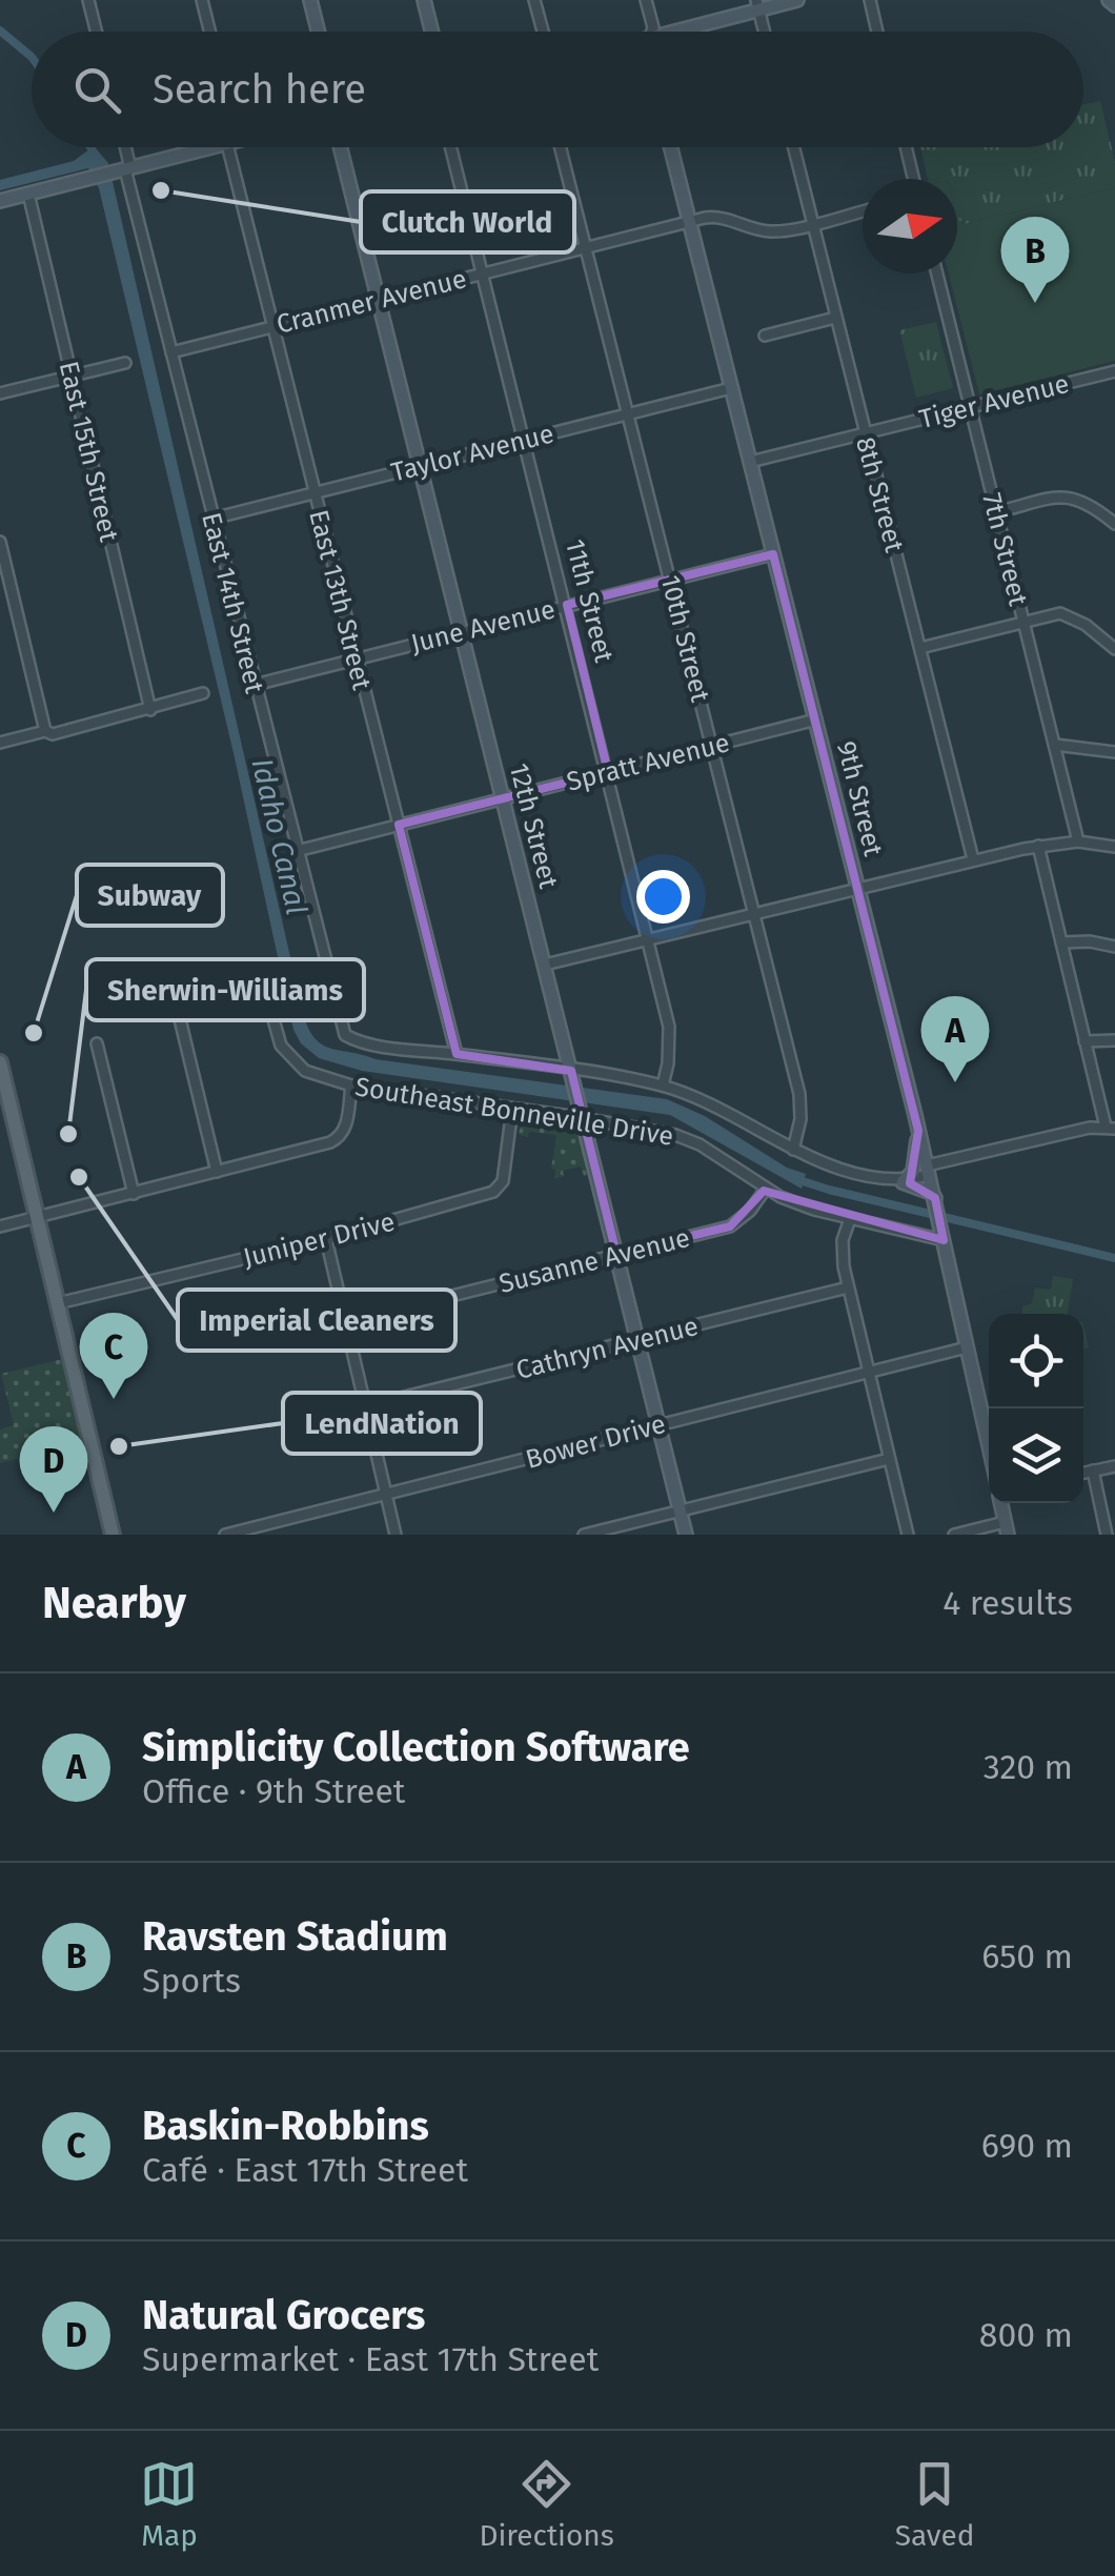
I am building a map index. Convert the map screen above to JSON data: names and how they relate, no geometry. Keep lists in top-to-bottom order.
{
  "streets": {
    "street": [
      "Cranmer Avenue",
      "Tiger Avenue",
      "East 15th Street",
      "Taylor Avenue",
      "8th Street",
      "7th Street",
      "East 13th Street",
      "11th Street",
      "East 14th Street",
      "June Avenue",
      "10th Street",
      "Spratt Avenue",
      "9th Street",
      "12th Street",
      "Southeast Bonneville Drive",
      "Juniper Drive",
      "Susanne Avenue",
      "Cathryn Avenue",
      "Bower Drive"
    ]
  },
  "crossings": [
    ["Cranmer Avenue", "8th Street"],
    ["Cranmer Avenue", "East 13th Street"],
    ["Cranmer Avenue", "11th Street"],
    ["Cranmer Avenue", "East 14th Street"],
    ["Cranmer Avenue", "10th Street"],
    ["Cranmer Avenue", "9th Street"],
    ["Cranmer Avenue", "12th Street"],
    ["Tiger Avenue", "8th Street"],
    ["Tiger Avenue", "7th Street"],
    ["Tiger Avenue", "9th Street"],
    ["Taylor Avenue", "East 13th Street"],
    ["Taylor Avenue", "11th Street"],
    ["Taylor Avenue", "East 14th Street"],
    ["Taylor Avenue", "10th Street"],
    ["Taylor Avenue", "9th Street"],
    ["Taylor Avenue", "12th Street"],
    ["East 13th Street", "East 14th Street"],
    ["East 13th Street", "June Avenue"],
    ["East 13th Street", "Spratt Avenue"],
    ["11th Street", "June Avenue"],
    ["11th Street", "Spratt Avenue"],
    ["East 14th Street", "June Avenue"],
    ["East 14th Street", "Spratt Avenue"],
    ["June Avenue", "10th Street"],
    ["June Avenue", "9th Street"],
    ["June Avenue", "12th Street"],
    ["10th Street", "Spratt Avenue"],
    ["Spratt Avenue", "9th Street"],
    ["Spratt Avenue", "12th Street"],
    ["9th Street", "Southeast Bonneville Drive"],
    ["9th Street", "Bower Drive"],
    ["12th Street", "Southeast Bonneville Drive"],
    ["12th Street", "Susanne Avenue"],
    ["12th Street", "Cathryn Avenue"],
    ["12th Street", "Bower Drive"],
    ["Southeast Bonneville Drive", "Juniper Drive"],
    ["Southeast Bonneville Drive", "Susanne Avenue"]
  ],
  "water": ["Idaho Canal"],
  "places": [
    "Clutch World",
    "Subway",
    "Sherwin-Williams",
    "Imperial Cleaners",
    "LendNation"
  ],
  "north": "right",
  "page": {
    "search": "Search here",
    "pins": [
      "B",
      "A",
      "C",
      "D"
    ],
    "heading": ["Nearby", "4 results"],
    "list": [
      {
        "mark": "A",
        "name": "Simplicity Collection Software",
        "note": "Office · 9th Street",
        "value": "320 m"
      },
      {
        "mark": "B",
        "name": "Ravsten Stadium",
        "note": "Sports",
        "value": "650 m"
      },
      {
        "mark": "C",
        "name": "Baskin-Robbins",
        "note": "Café · East 17th Street",
        "value": "690 m"
      },
      {
        "mark": "D",
        "name": "Natural Grocers",
        "note": "Supermarket · East 17th Street",
        "value": "800 m"
      }
    ],
    "nav": ["Map", "Directions", "Saved"]
  }
}
